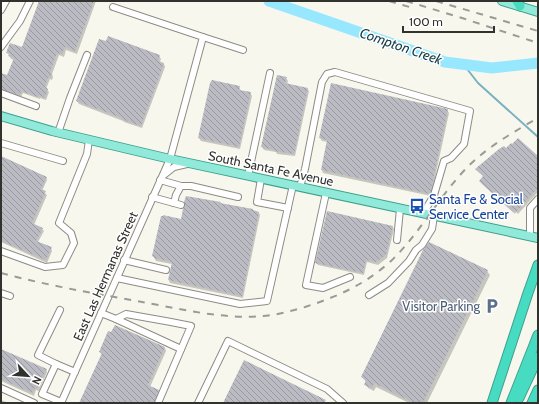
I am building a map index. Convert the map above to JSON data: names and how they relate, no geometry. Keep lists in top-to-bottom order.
{
  "streets": {
    "main road": ["South Santa Fe Avenue"],
    "street": ["East Las Hermanas Street"]
  },
  "crossings": [
    ["South Santa Fe Avenue", "East Las Hermanas Street"]
  ],
  "water": ["Compton Creek"],
  "places": {
    "bus stop": ["Santa Fe & Social Service Center"],
    "parking": ["Visitor Parking"]
  },
  "scale_bar": "100 m",
  "north": "bottom right"
}
